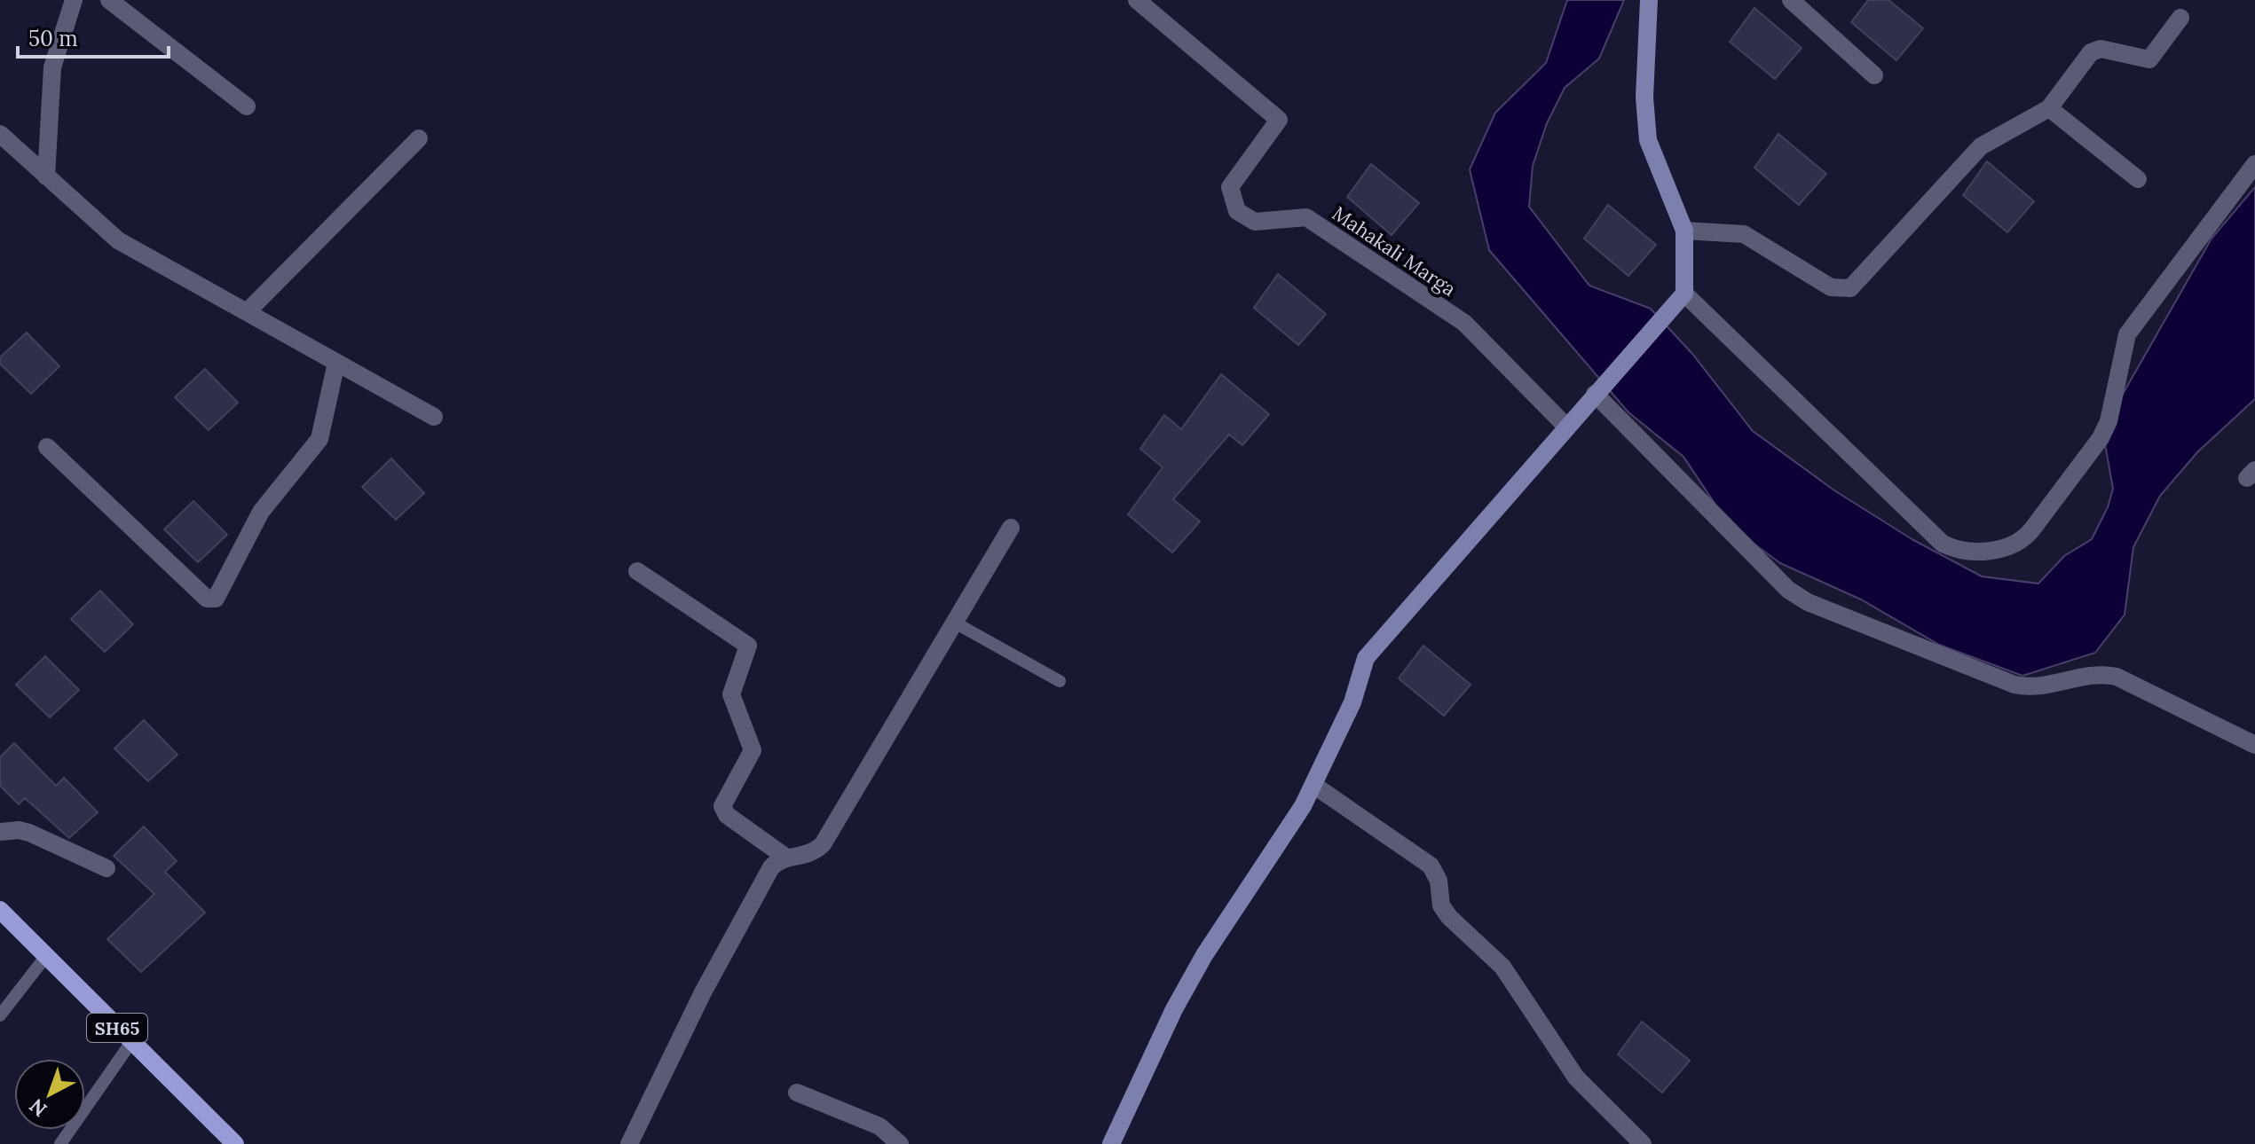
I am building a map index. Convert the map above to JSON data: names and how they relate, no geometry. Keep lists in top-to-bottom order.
{
  "streets": {
    "main road": ["SH65"],
    "street": ["Mahakali Marga"]
  },
  "scale_bar": "50 m",
  "north": "bottom left"
}
